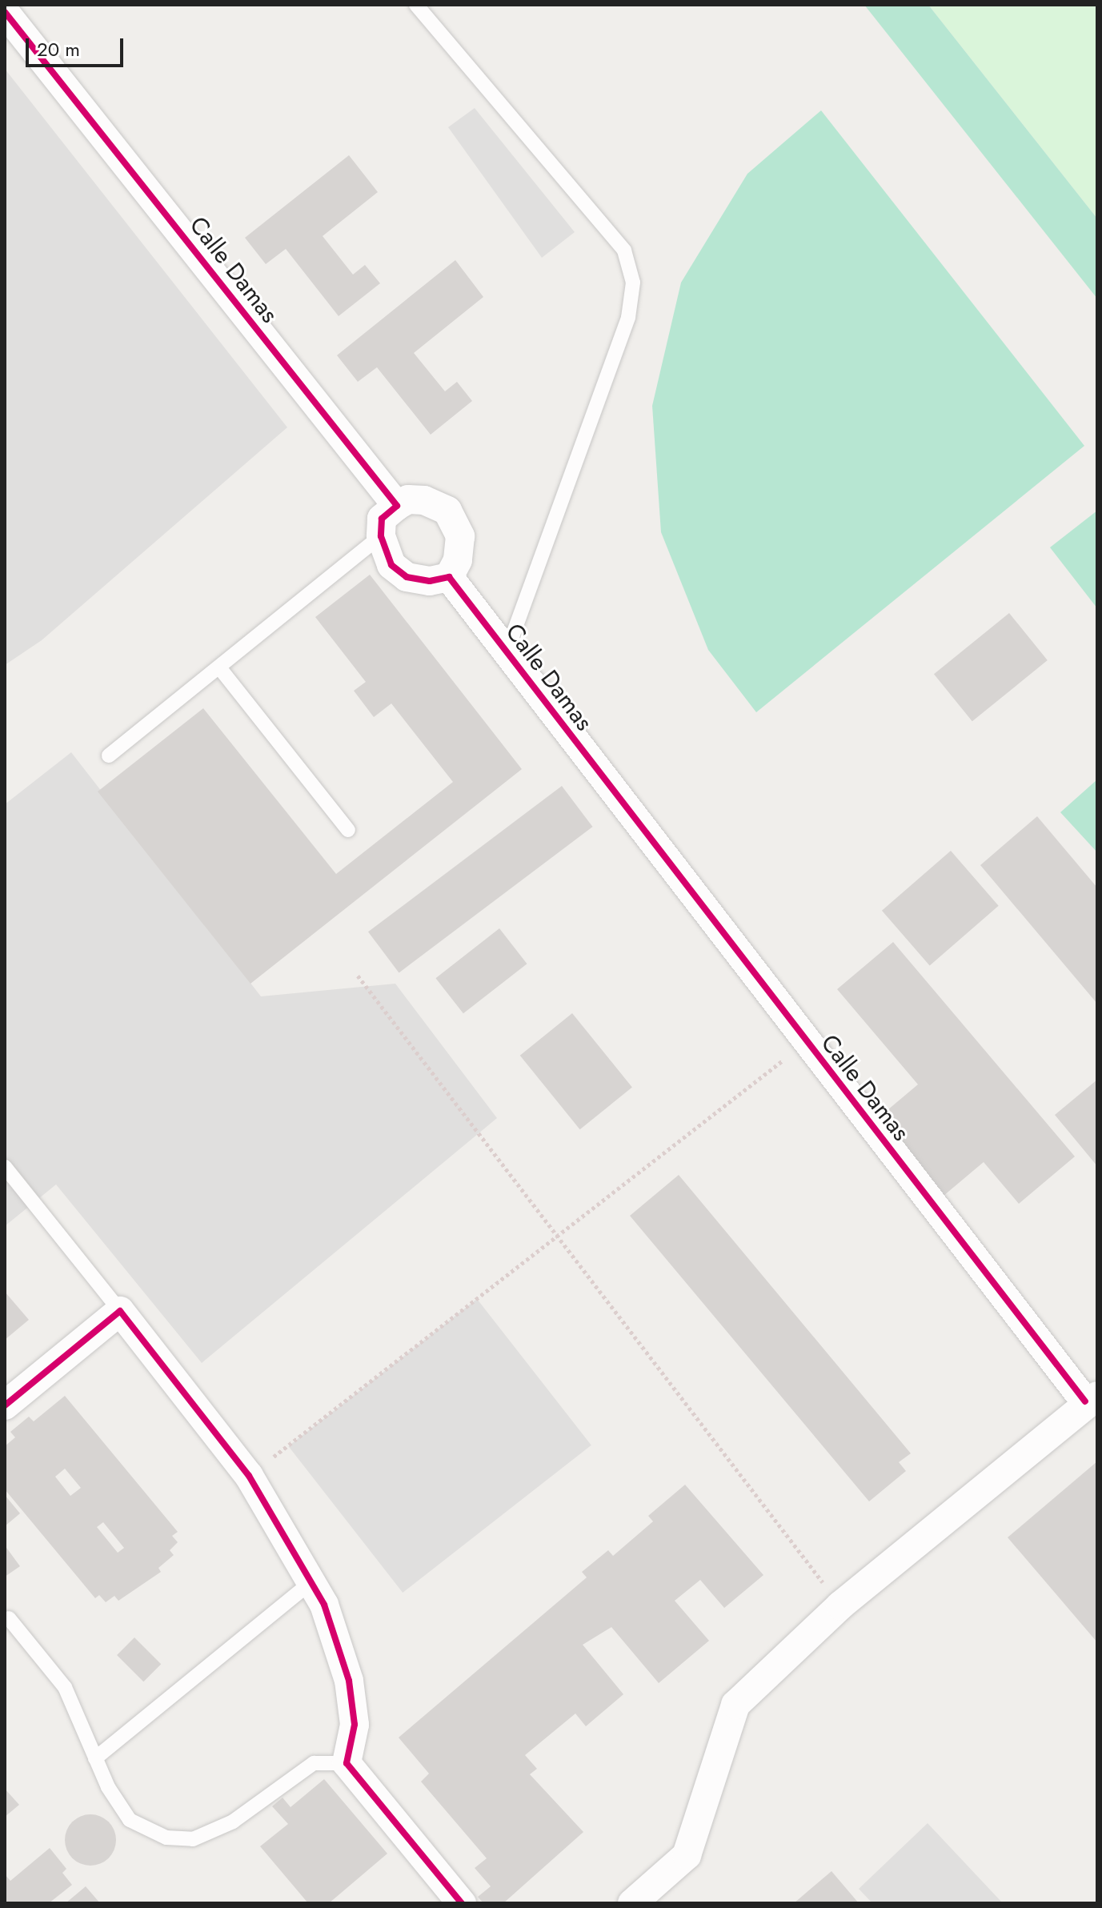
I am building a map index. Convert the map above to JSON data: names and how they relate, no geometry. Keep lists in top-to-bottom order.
{
  "streets": {
    "street": ["Calle Damas"]
  },
  "scale_bar": "20 m"
}
